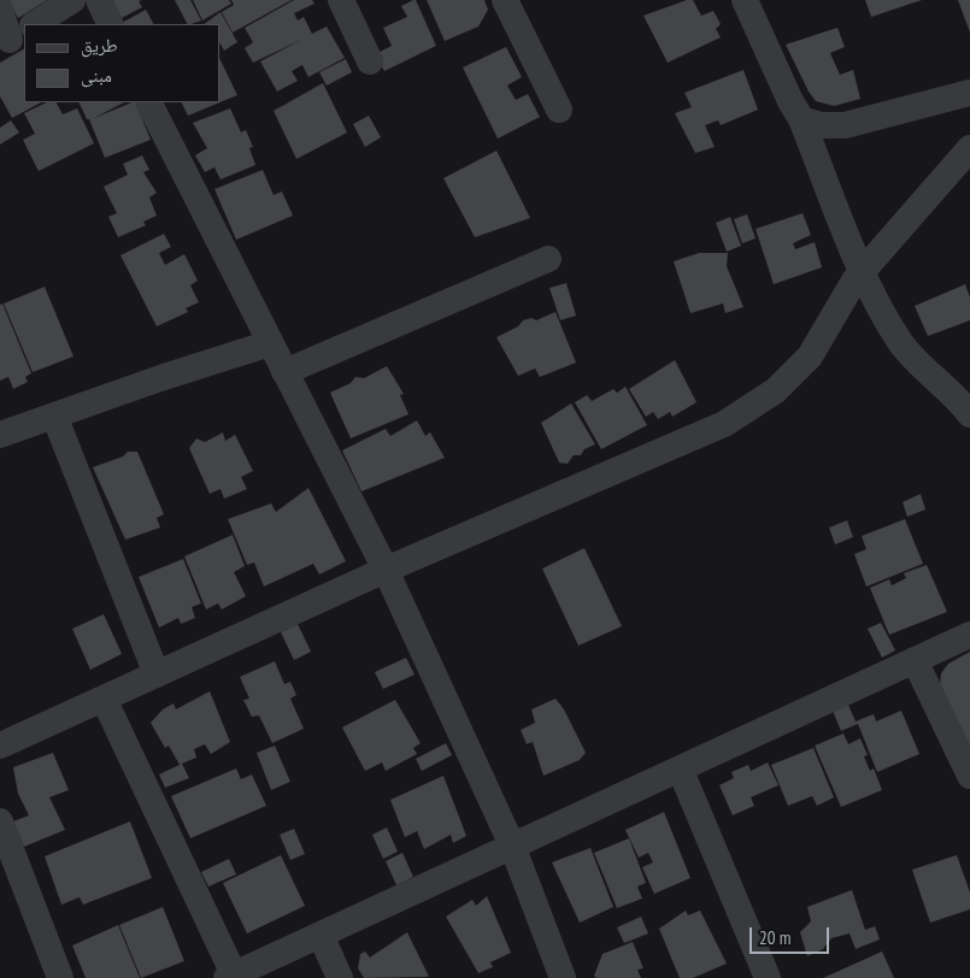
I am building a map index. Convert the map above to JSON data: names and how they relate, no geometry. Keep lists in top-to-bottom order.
{
  "legend": ["طريق", "مبنى"],
  "scale_bar": "20 m"
}
